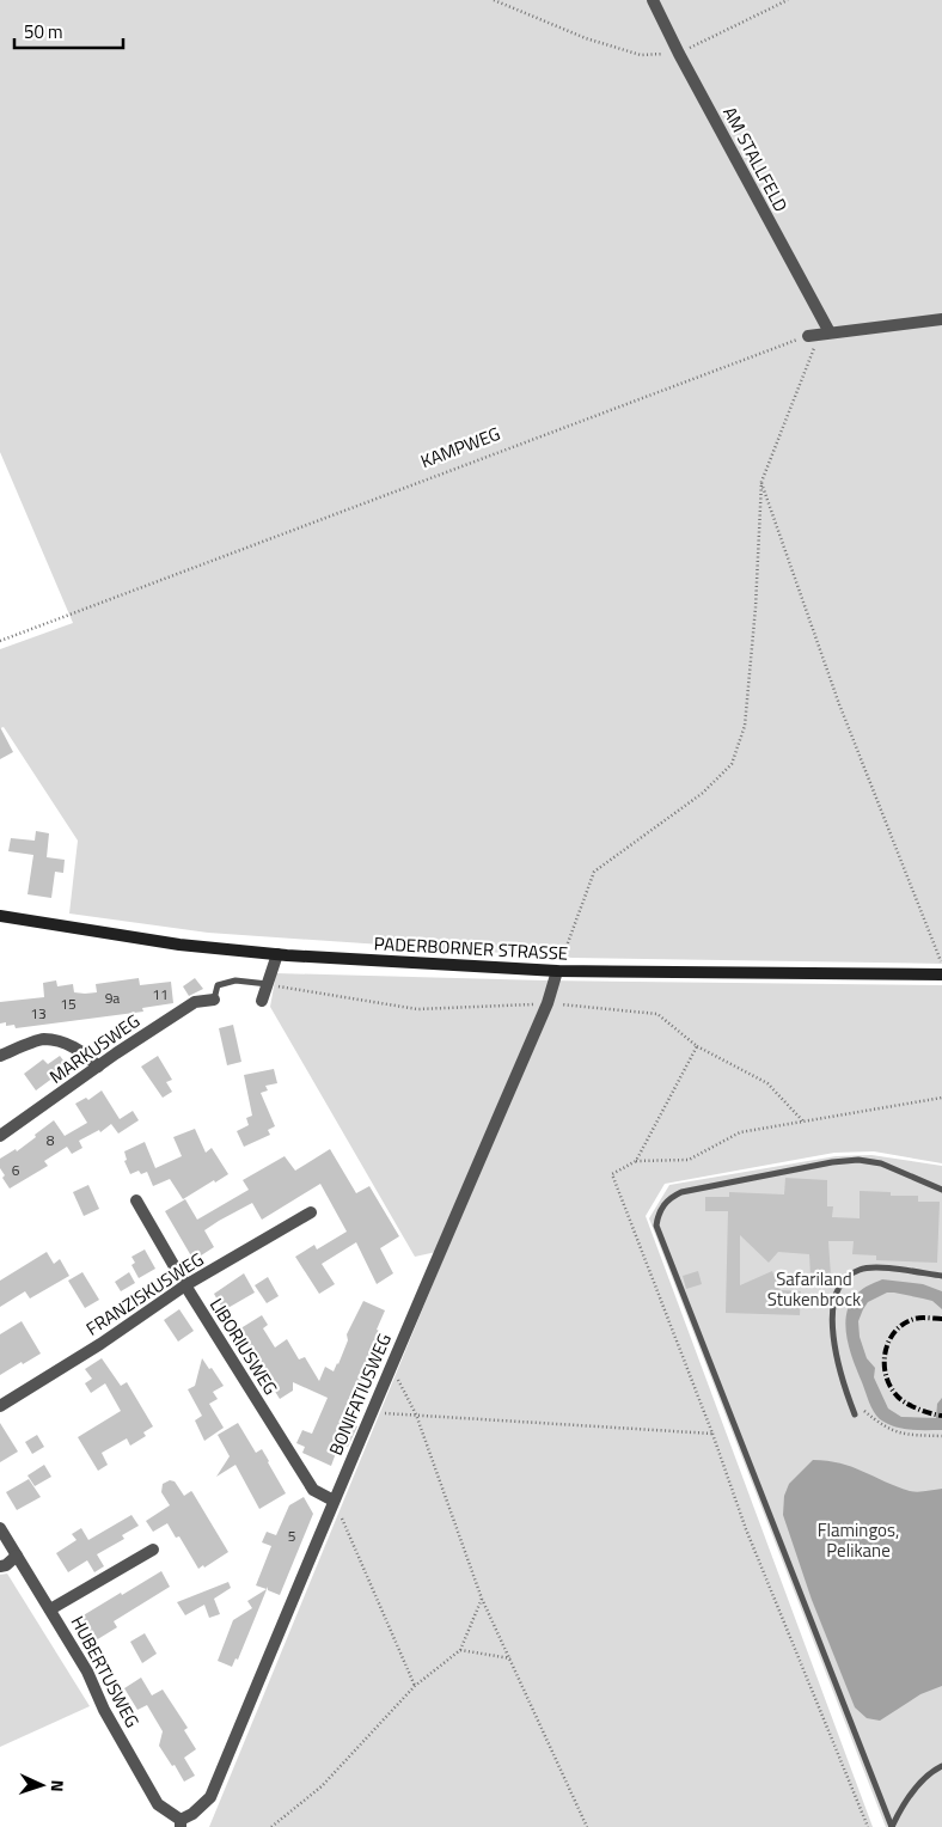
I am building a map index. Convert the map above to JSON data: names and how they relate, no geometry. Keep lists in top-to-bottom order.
{
  "streets": {
    "main road": ["PADERBORNER STRASSE"],
    "street": [
      "AM STALLFELD",
      "MARKUSWEG",
      "FRANZISKUSWEG",
      "LIBORIUSWEG",
      "BONIFATIUSWEG",
      "HUBERTUSWEG"
    ],
    "path": ["KAMPWEG"]
  },
  "crossings": [
    ["PADERBORNER STRASSE", "BONIFATIUSWEG"],
    ["FRANZISKUSWEG", "LIBORIUSWEG"],
    ["LIBORIUSWEG", "BONIFATIUSWEG"],
    ["BONIFATIUSWEG", "HUBERTUSWEG"]
  ],
  "parks": ["Safariland Stukenbrock", "Flamingos, Pelikane"],
  "house_numbers": [
    "11",
    "9a",
    "15",
    "13",
    "8",
    "6",
    "5"
  ],
  "scale_bar": "50 m",
  "north": "right"
}
